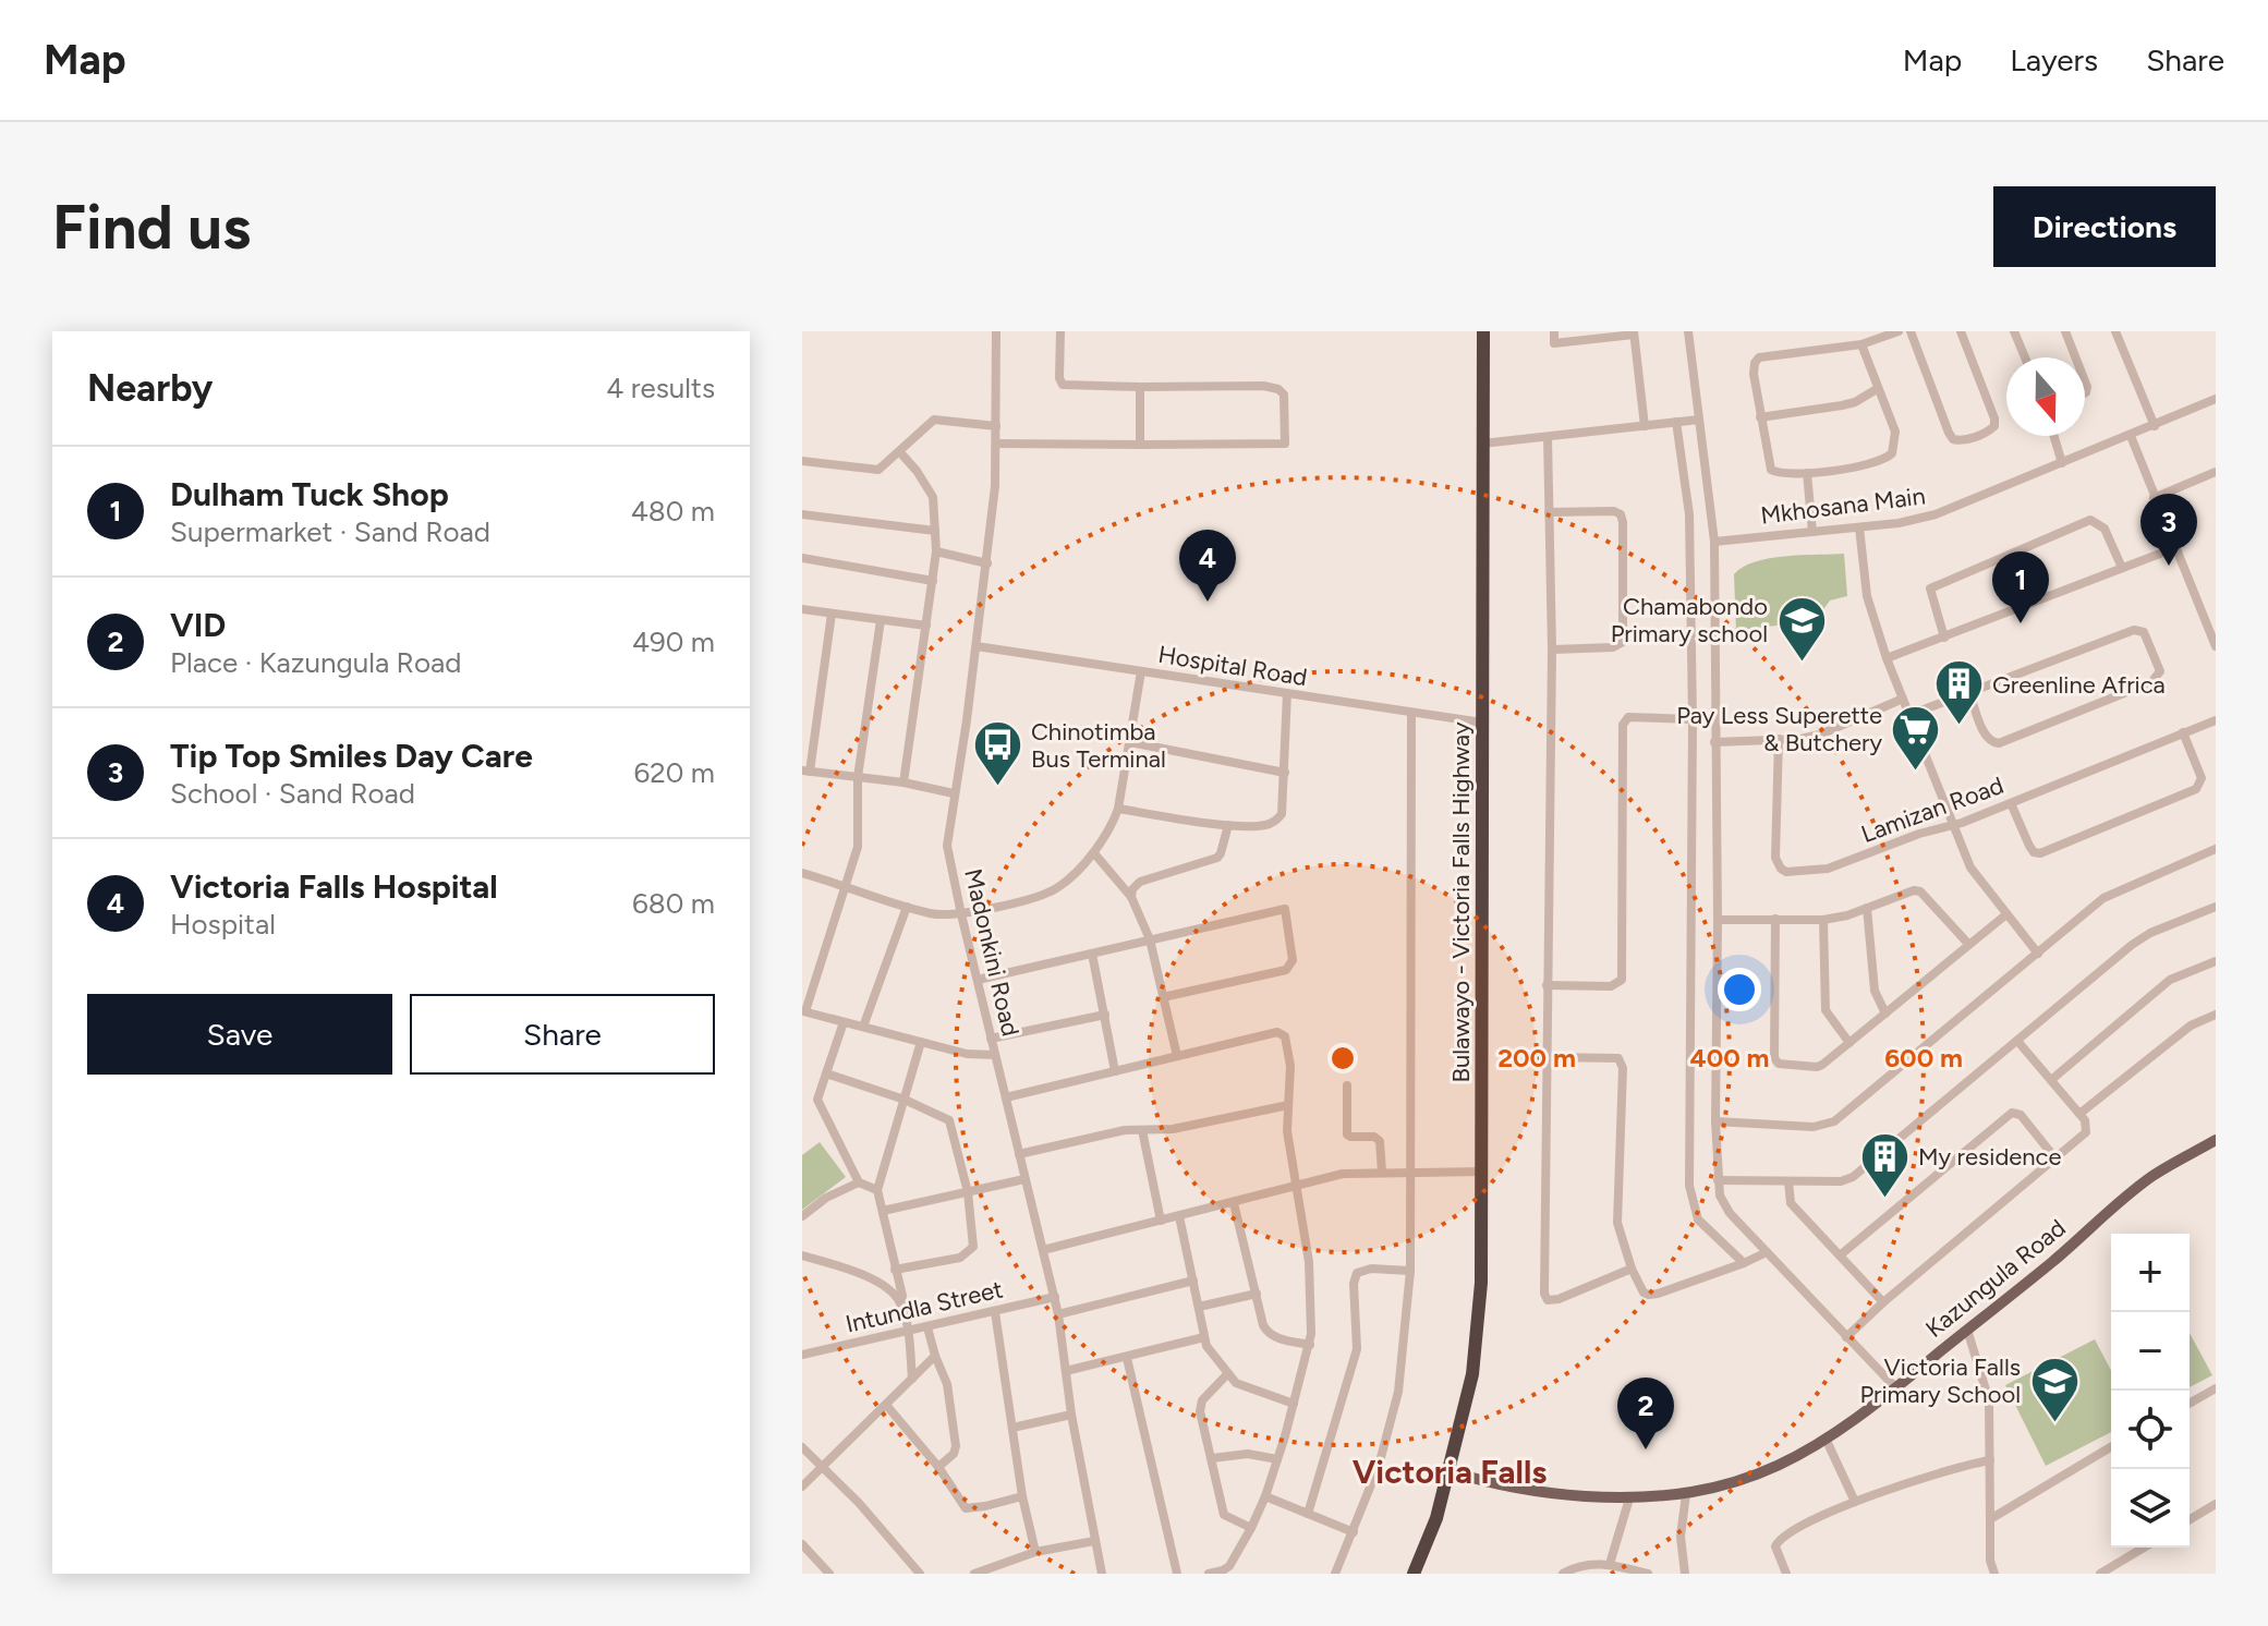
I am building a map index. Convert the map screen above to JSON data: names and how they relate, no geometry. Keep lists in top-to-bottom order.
{
  "streets": {
    "highway": ["Bulawayo - Victoria Falls Highway"],
    "main road": ["Kazungula Road"],
    "street": [
      "Mkhosana Main",
      "Hospital Road",
      "Lamizan Road",
      "Madonkini Road",
      "Intundla Street"
    ]
  },
  "crossings": [
    ["Hospital Road", "Bulawayo - Victoria Falls Highway"],
    ["Hospital Road", "Madonkini Road"],
    ["Bulawayo - Victoria Falls Highway", "Kazungula Road"],
    ["Madonkini Road", "Intundla Street"]
  ],
  "districts": ["Victoria Falls"],
  "places": {
    "school or university": ["Chamabondo Primary school", "Victoria Falls Primary School"],
    "building": ["Greenline Africa", "My residence"],
    "supermarket": ["Pay Less Superette & Butchery"],
    "bus stop": ["Chinotimba Bus Terminal"]
  },
  "north": "bottom",
  "page": {
    "header": "Map",
    "nav": ["Map", "Layers", "Share"],
    "buttons": [
      "Directions",
      ["Save", "Share"]
    ],
    "title": "Find us",
    "heading": ["Nearby", "4 results"],
    "list": [
      {
        "mark": "1",
        "name": "Dulham Tuck Shop",
        "note": "Supermarket · Sand Road",
        "value": "480 m"
      },
      {
        "mark": "2",
        "name": "VID",
        "note": "Place · Kazungula Road",
        "value": "490 m"
      },
      {
        "mark": "3",
        "name": "Tip Top Smiles Day Care",
        "note": "School · Sand Road",
        "value": "620 m"
      },
      {
        "mark": "4",
        "name": "Victoria Falls Hospital",
        "note": "Hospital",
        "value": "680 m"
      }
    ],
    "pins": [
      "3",
      "4",
      "1",
      "2"
    ],
    "map_buttons": ["+", "−"]
  },
  "rings": ["200 m", "400 m", "600 m"]
}
